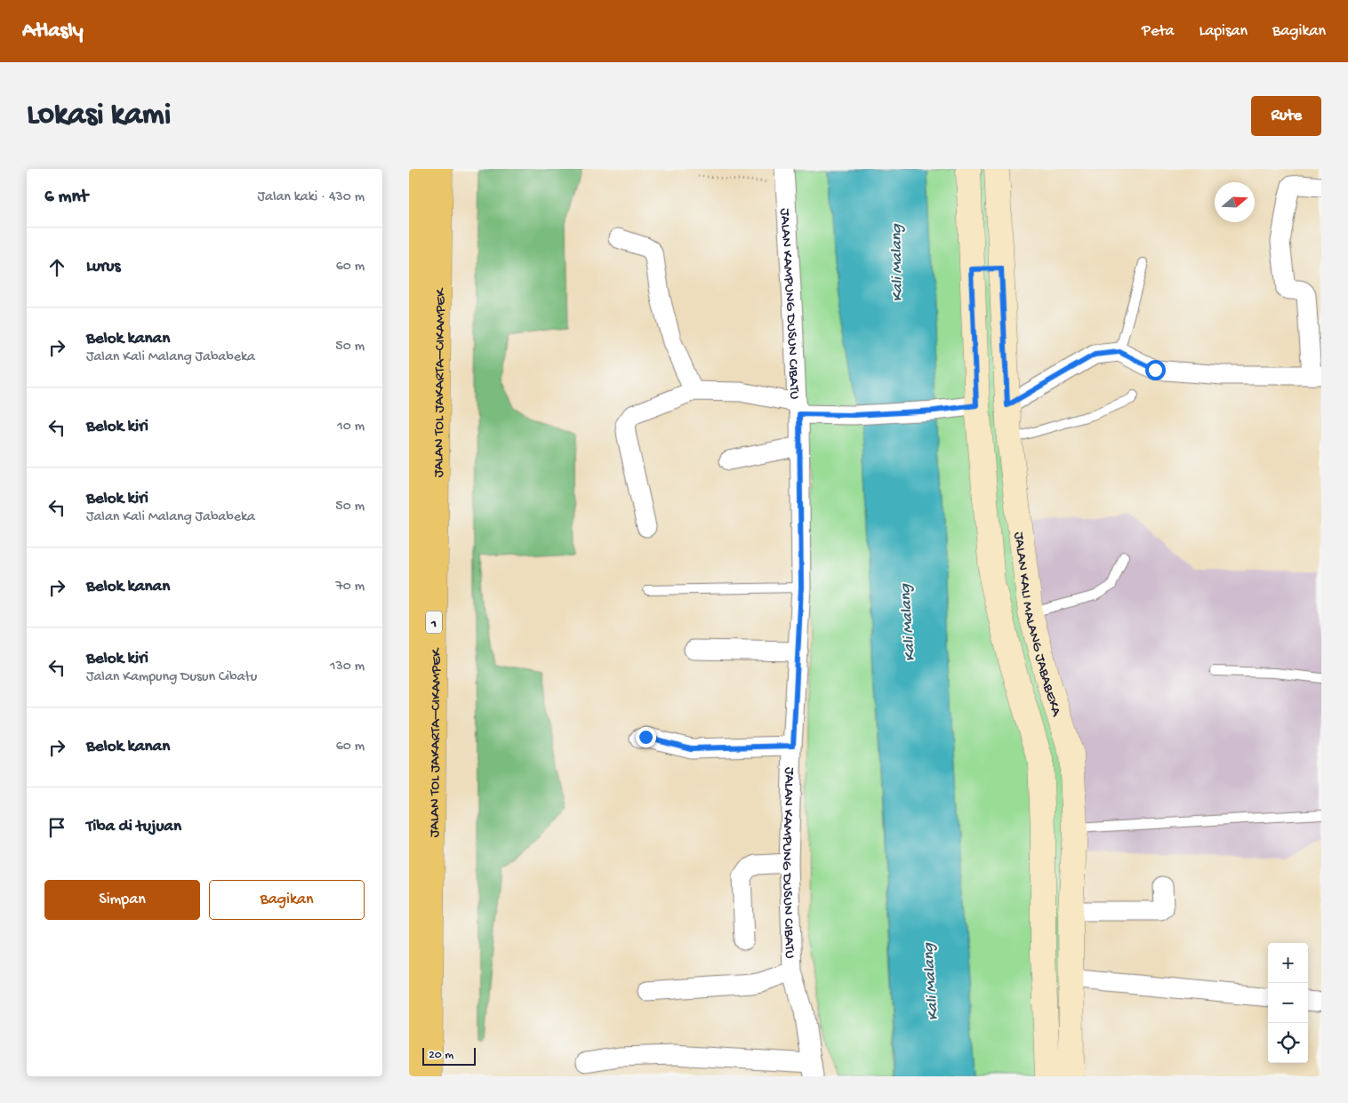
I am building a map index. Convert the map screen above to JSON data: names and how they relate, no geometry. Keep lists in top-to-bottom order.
{
  "streets": {
    "highway": ["JALAN TOL JAKARTA–CIKAMPEK", "1"],
    "main road": ["JALAN KALI MALANG JABABEKA"],
    "street": ["JALAN KAMPUNG DUSUN CIBATU"]
  },
  "water": ["Kali Malang"],
  "scale_bar": "20 m",
  "north": "right",
  "page": {
    "header": "Atlasly",
    "nav": ["Peta", "Lapisan", "Bagikan"],
    "buttons": [
      "Rute",
      ["Simpan", "Bagikan"]
    ],
    "title": "Lokasi kami",
    "heading": ["6 mnt", "Jalan kaki · 430 m"],
    "list": [
      ["Lurus", "60 m"],
      ["Belok kanan", "Jalan Kali Malang Jababeka", "50 m"],
      ["Belok kiri", "10 m"],
      ["Belok kiri", "Jalan Kali Malang Jababeka", "50 m"],
      ["Belok kanan", "70 m"],
      ["Belok kiri", "Jalan Kampung Dusun Cibatu", "130 m"],
      ["Belok kanan", "60 m"],
      "Tiba di tujuan"
    ],
    "map_buttons": ["+", "−"],
    "scale": "20 m"
  }
}
